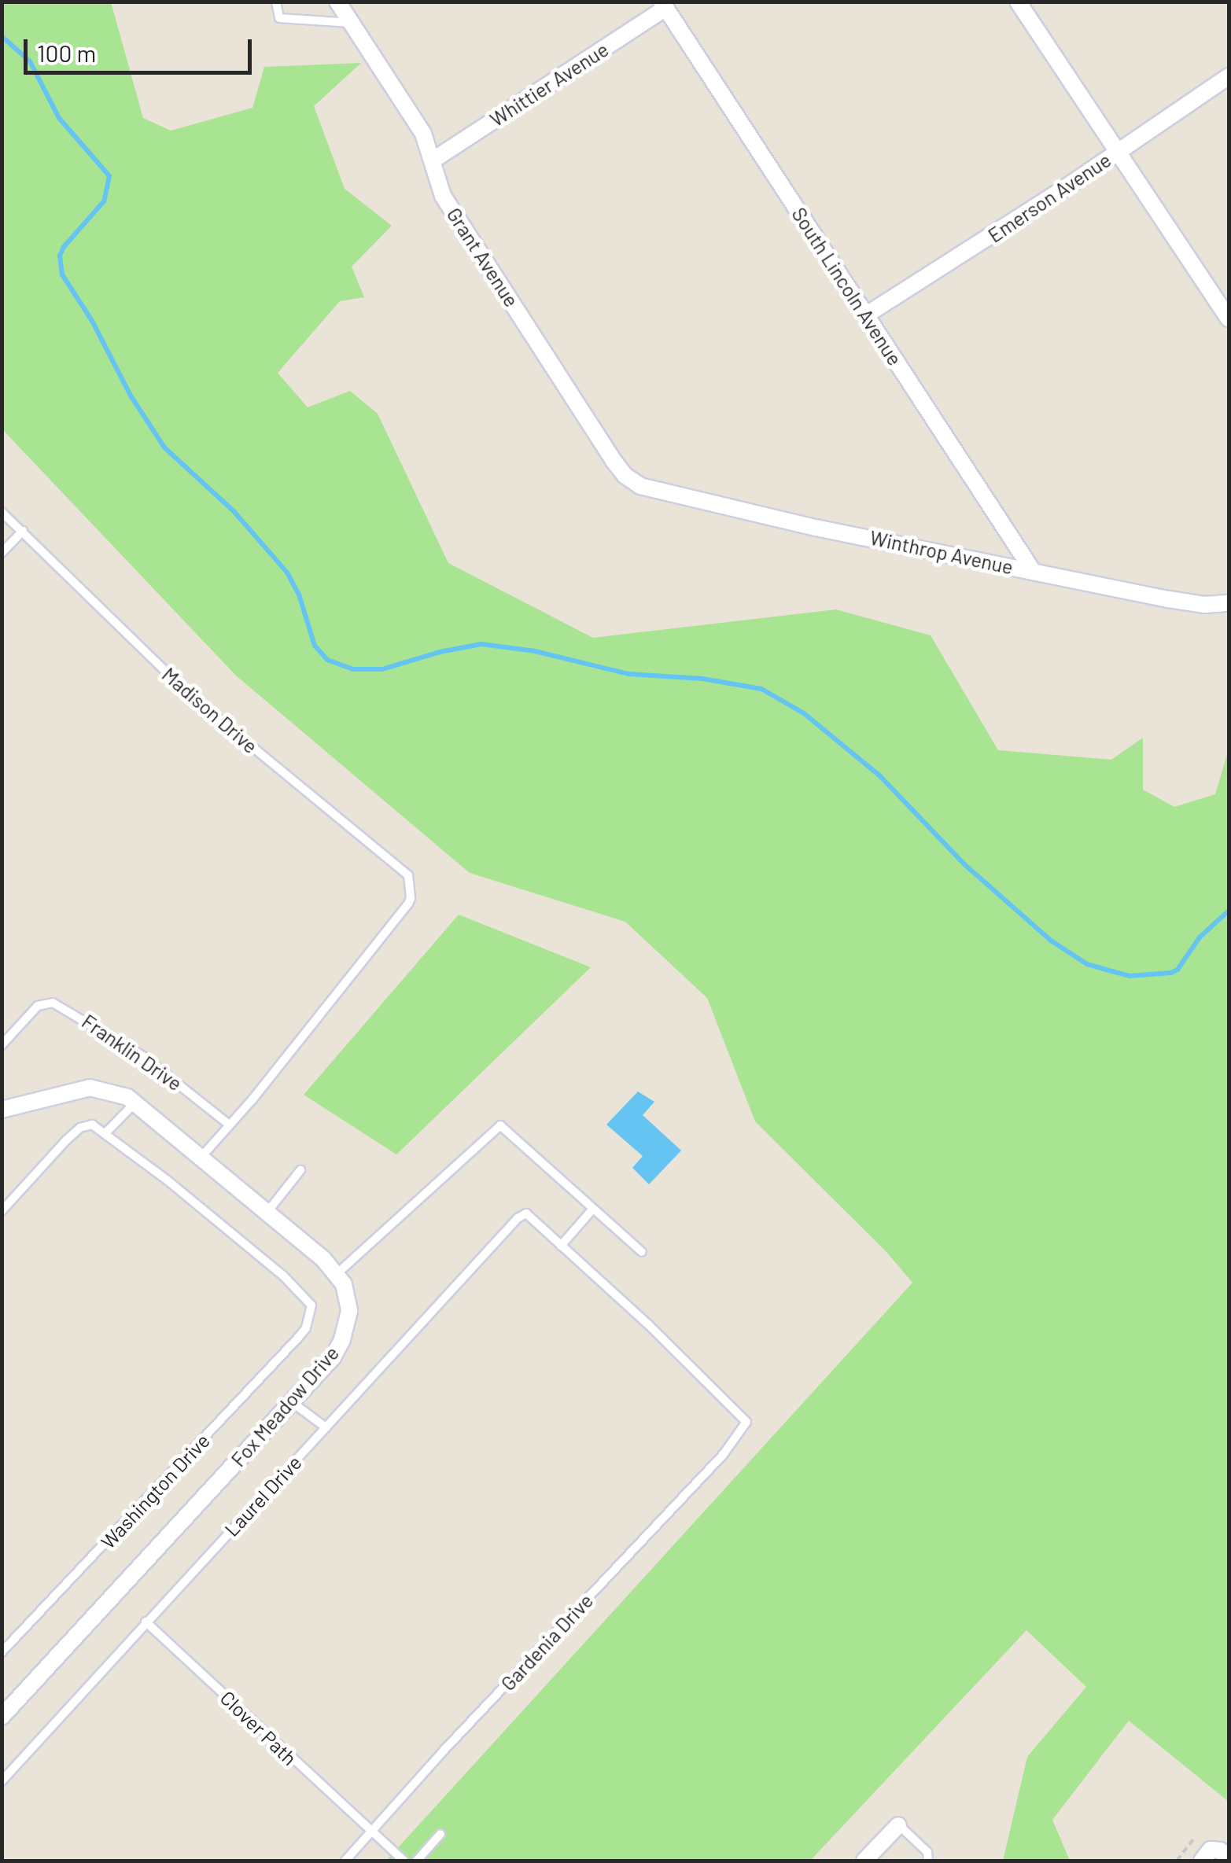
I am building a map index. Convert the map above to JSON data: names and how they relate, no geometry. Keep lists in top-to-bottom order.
{
  "streets": {
    "street": [
      "Whittier Avenue",
      "Emerson Avenue",
      "Grant Avenue",
      "South Lincoln Avenue",
      "Winthrop Avenue",
      "Fox Meadow Drive"
    ],
    "lane": [
      "Madison Drive",
      "Franklin Drive",
      "Washington Drive",
      "Laurel Drive",
      "Gardenia Drive",
      "Clover Path"
    ]
  },
  "crossings": [
    ["Whittier Avenue", "Grant Avenue"],
    ["Whittier Avenue", "South Lincoln Avenue"],
    ["Emerson Avenue", "South Lincoln Avenue"],
    ["Grant Avenue", "Winthrop Avenue"],
    ["South Lincoln Avenue", "Winthrop Avenue"],
    ["Madison Drive", "Franklin Drive"],
    ["Laurel Drive", "Gardenia Drive"],
    ["Laurel Drive", "Clover Path"],
    ["Gardenia Drive", "Clover Path"]
  ],
  "scale_bar": "100 m"
}
